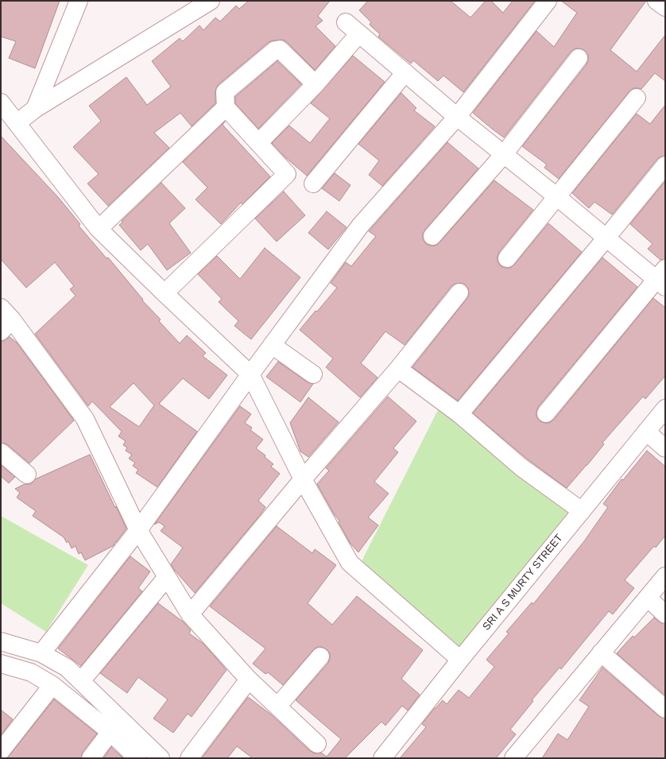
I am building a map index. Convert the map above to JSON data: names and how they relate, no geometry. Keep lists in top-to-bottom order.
{
  "streets": {
    "street": ["SRI A S MURTY STREET"]
  }
}
